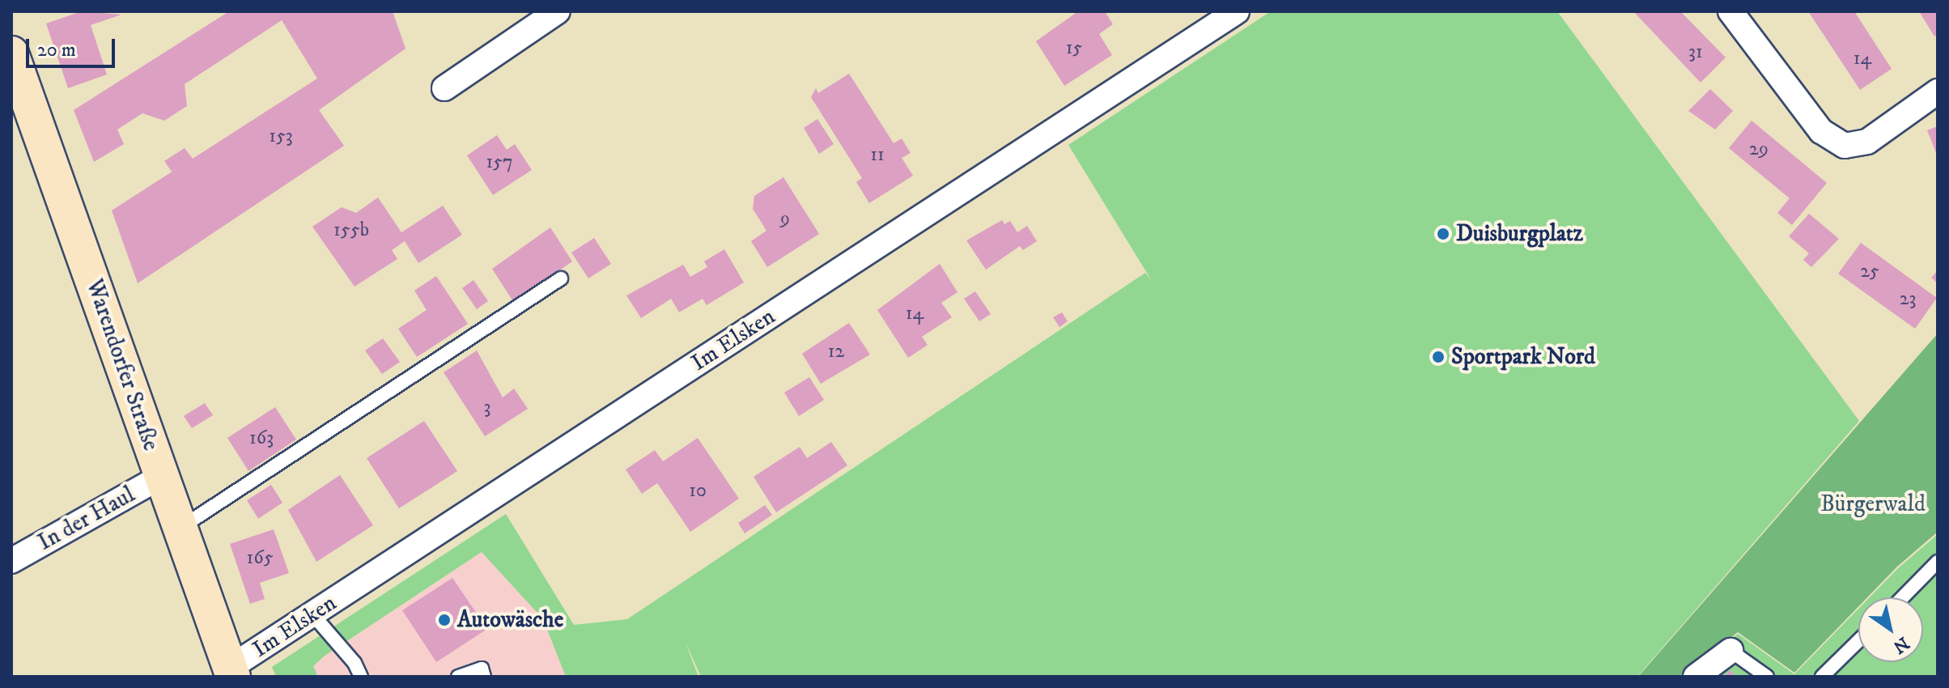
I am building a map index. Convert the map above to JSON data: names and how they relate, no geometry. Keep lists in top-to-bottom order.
{
  "streets": {
    "main road": ["Warendorfer Straße"],
    "street": ["Im Elsken", "In der Haul"]
  },
  "crossings": [
    ["Im Elsken", "Warendorfer Straße"],
    ["Warendorfer Straße", "In der Haul"]
  ],
  "parks": ["Bürgerwald"],
  "places": ["Duisburgplatz", "Sportpark Nord", "Autowäsche"],
  "house_numbers": [
    "15",
    "31",
    "14",
    "153",
    "29",
    "11",
    "157",
    "9",
    "155b",
    "25",
    "23",
    "14",
    "12",
    "3",
    "163",
    "10",
    "165"
  ],
  "scale_bar": "20 m",
  "north": "bottom right"
}
